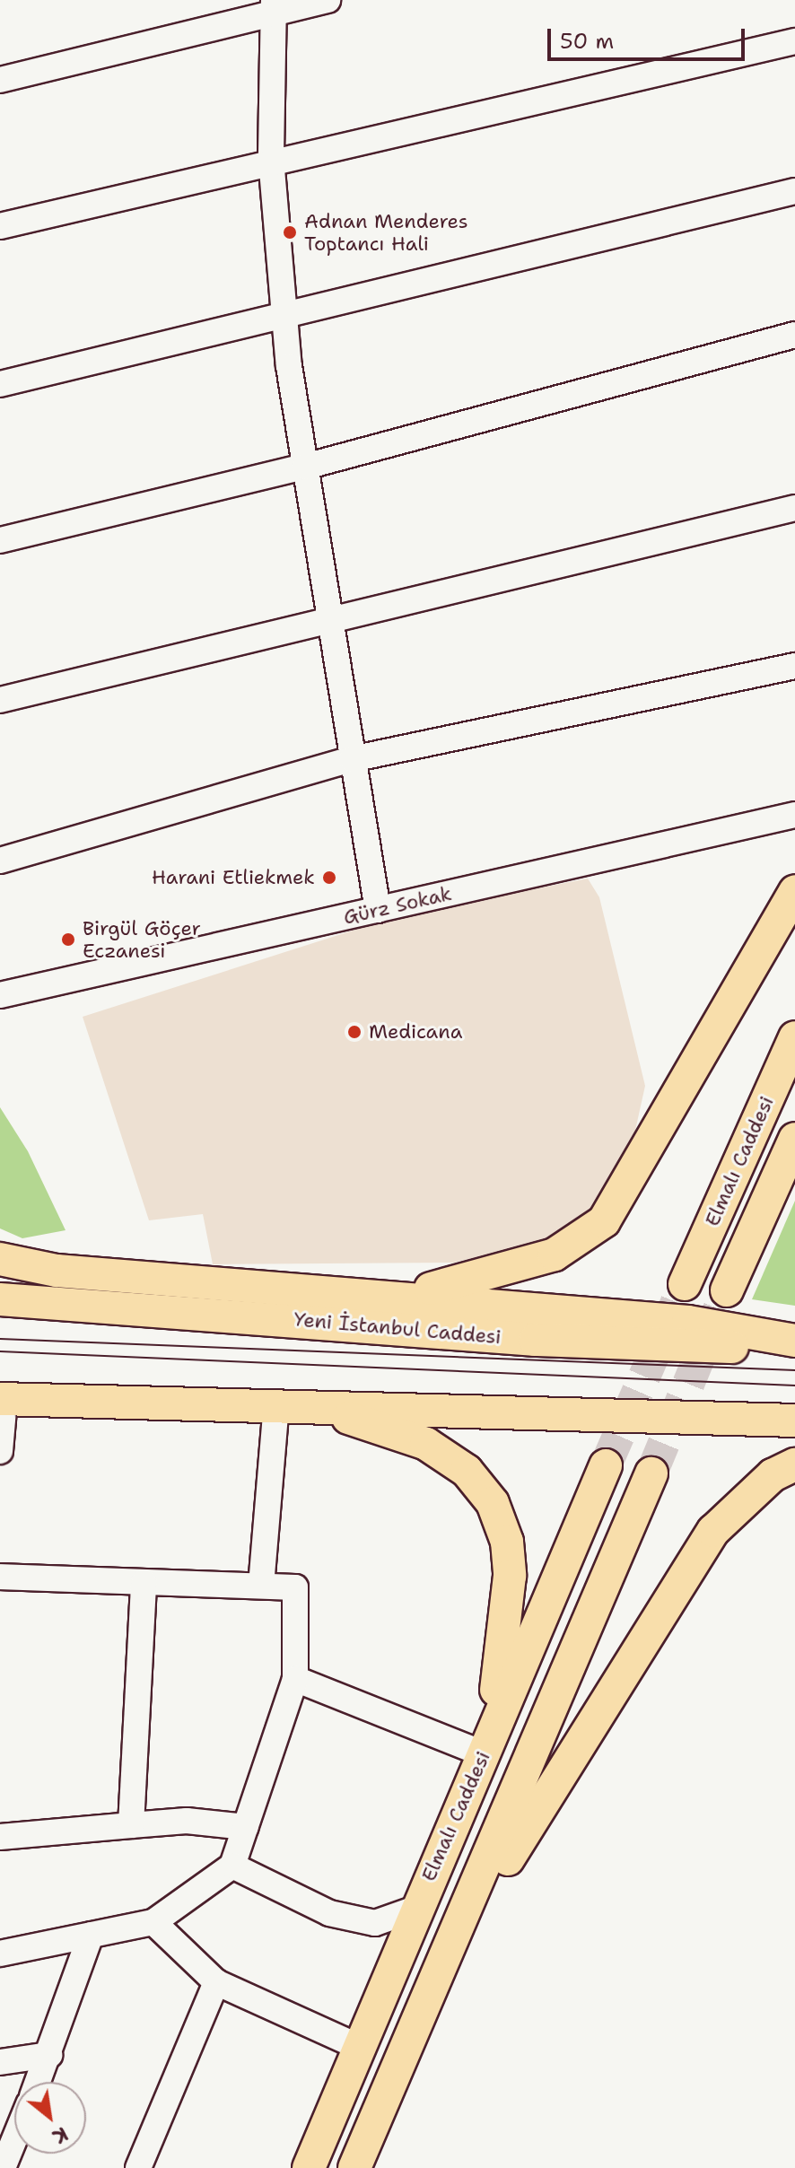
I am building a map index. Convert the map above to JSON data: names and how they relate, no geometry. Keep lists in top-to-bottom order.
{
  "streets": {
    "main road": ["Elmalı Caddesi", "Yeni İstanbul Caddesi"],
    "street": ["Gürz Sokak"]
  },
  "places": [
    "Adnan Menderes Toptancı Hali",
    "Harani Etliekmek",
    "Birgül Göçer Eczanesi",
    "Medicana"
  ],
  "scale_bar": "50 m",
  "north": "bottom right"
}
